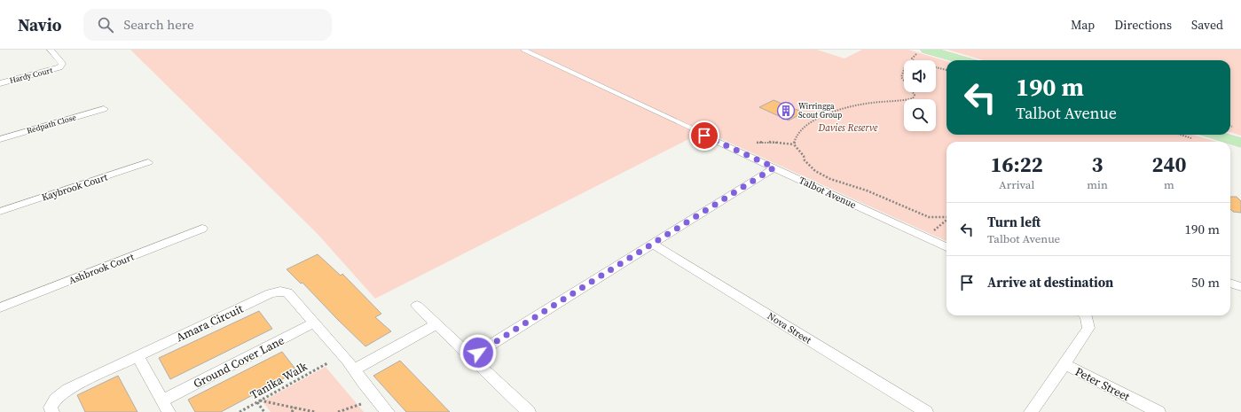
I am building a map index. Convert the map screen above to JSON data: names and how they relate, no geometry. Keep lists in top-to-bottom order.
{
  "streets": {
    "street": [
      "Hardy Court",
      "Redpath Close",
      "Kaybrook Court",
      "Talbot Avenue",
      "Ashbrook Court",
      "Amara Circuit",
      "Nova Street",
      "Ground Cover Lane",
      "Peter Street"
    ],
    "path": ["Tanika Walk"]
  },
  "crossings": [
    ["Amara Circuit", "Ground Cover Lane"]
  ],
  "parks": ["Davies Reserve"],
  "places": {
    "building": ["Wirringga Scout Group"]
  },
  "page": {
    "header": "Navio",
    "search": "Search here",
    "nav": ["Map", "Directions", "Saved"],
    "turn": ["190 m", "Talbot Avenue"],
    "eta": [
      "16:22",
      "Arrival",
      "3",
      "min",
      "240",
      "m"
    ],
    "list": [
      {
        "name": "Turn left",
        "note": "Talbot Avenue",
        "value": "190 m"
      },
      {
        "name": "Arrive at destination",
        "value": "50 m"
      }
    ]
  }
}
